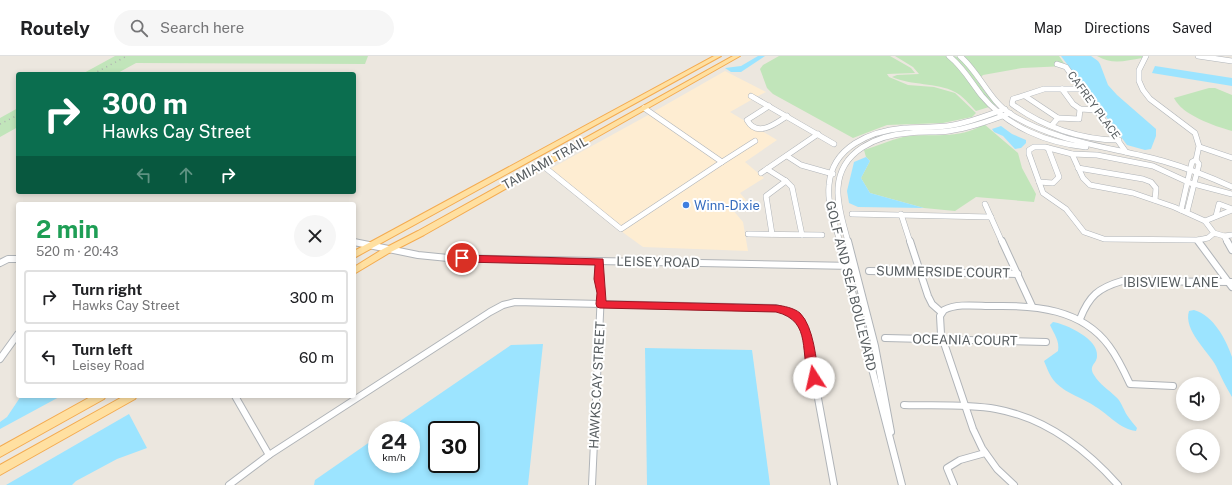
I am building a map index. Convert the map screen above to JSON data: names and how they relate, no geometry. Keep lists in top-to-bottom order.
{
  "streets": {
    "main road": ["TAMIAMI TRAIL"],
    "street": [
      "CAFREY PLACE",
      "LEISEY ROAD",
      "SUMMERSIDE COURT",
      "IBISVIEW LANE",
      "GOLF AND SEA BOULEVARD",
      "OCEANIA COURT",
      "HAWKS CAY STREET"
    ]
  },
  "crossings": [
    ["TAMIAMI TRAIL", "LEISEY ROAD"],
    ["LEISEY ROAD", "GOLF AND SEA BOULEVARD"],
    ["LEISEY ROAD", "HAWKS CAY STREET"]
  ],
  "places": ["Winn-Dixie"],
  "page": {
    "header": "Routely",
    "search": "Search here",
    "nav": ["Map", "Directions", "Saved"],
    "turn": ["300 m", "Hawks Cay Street"],
    "heading": ["2 min", "520 m · 20:43"],
    "list": [
      {
        "name": "Turn right",
        "note": "Hawks Cay Street",
        "value": "300 m"
      },
      {
        "name": "Turn left",
        "note": "Leisey Road",
        "value": "60 m"
      }
    ],
    "speed": "24 km/h",
    "limit": "30"
  }
}
